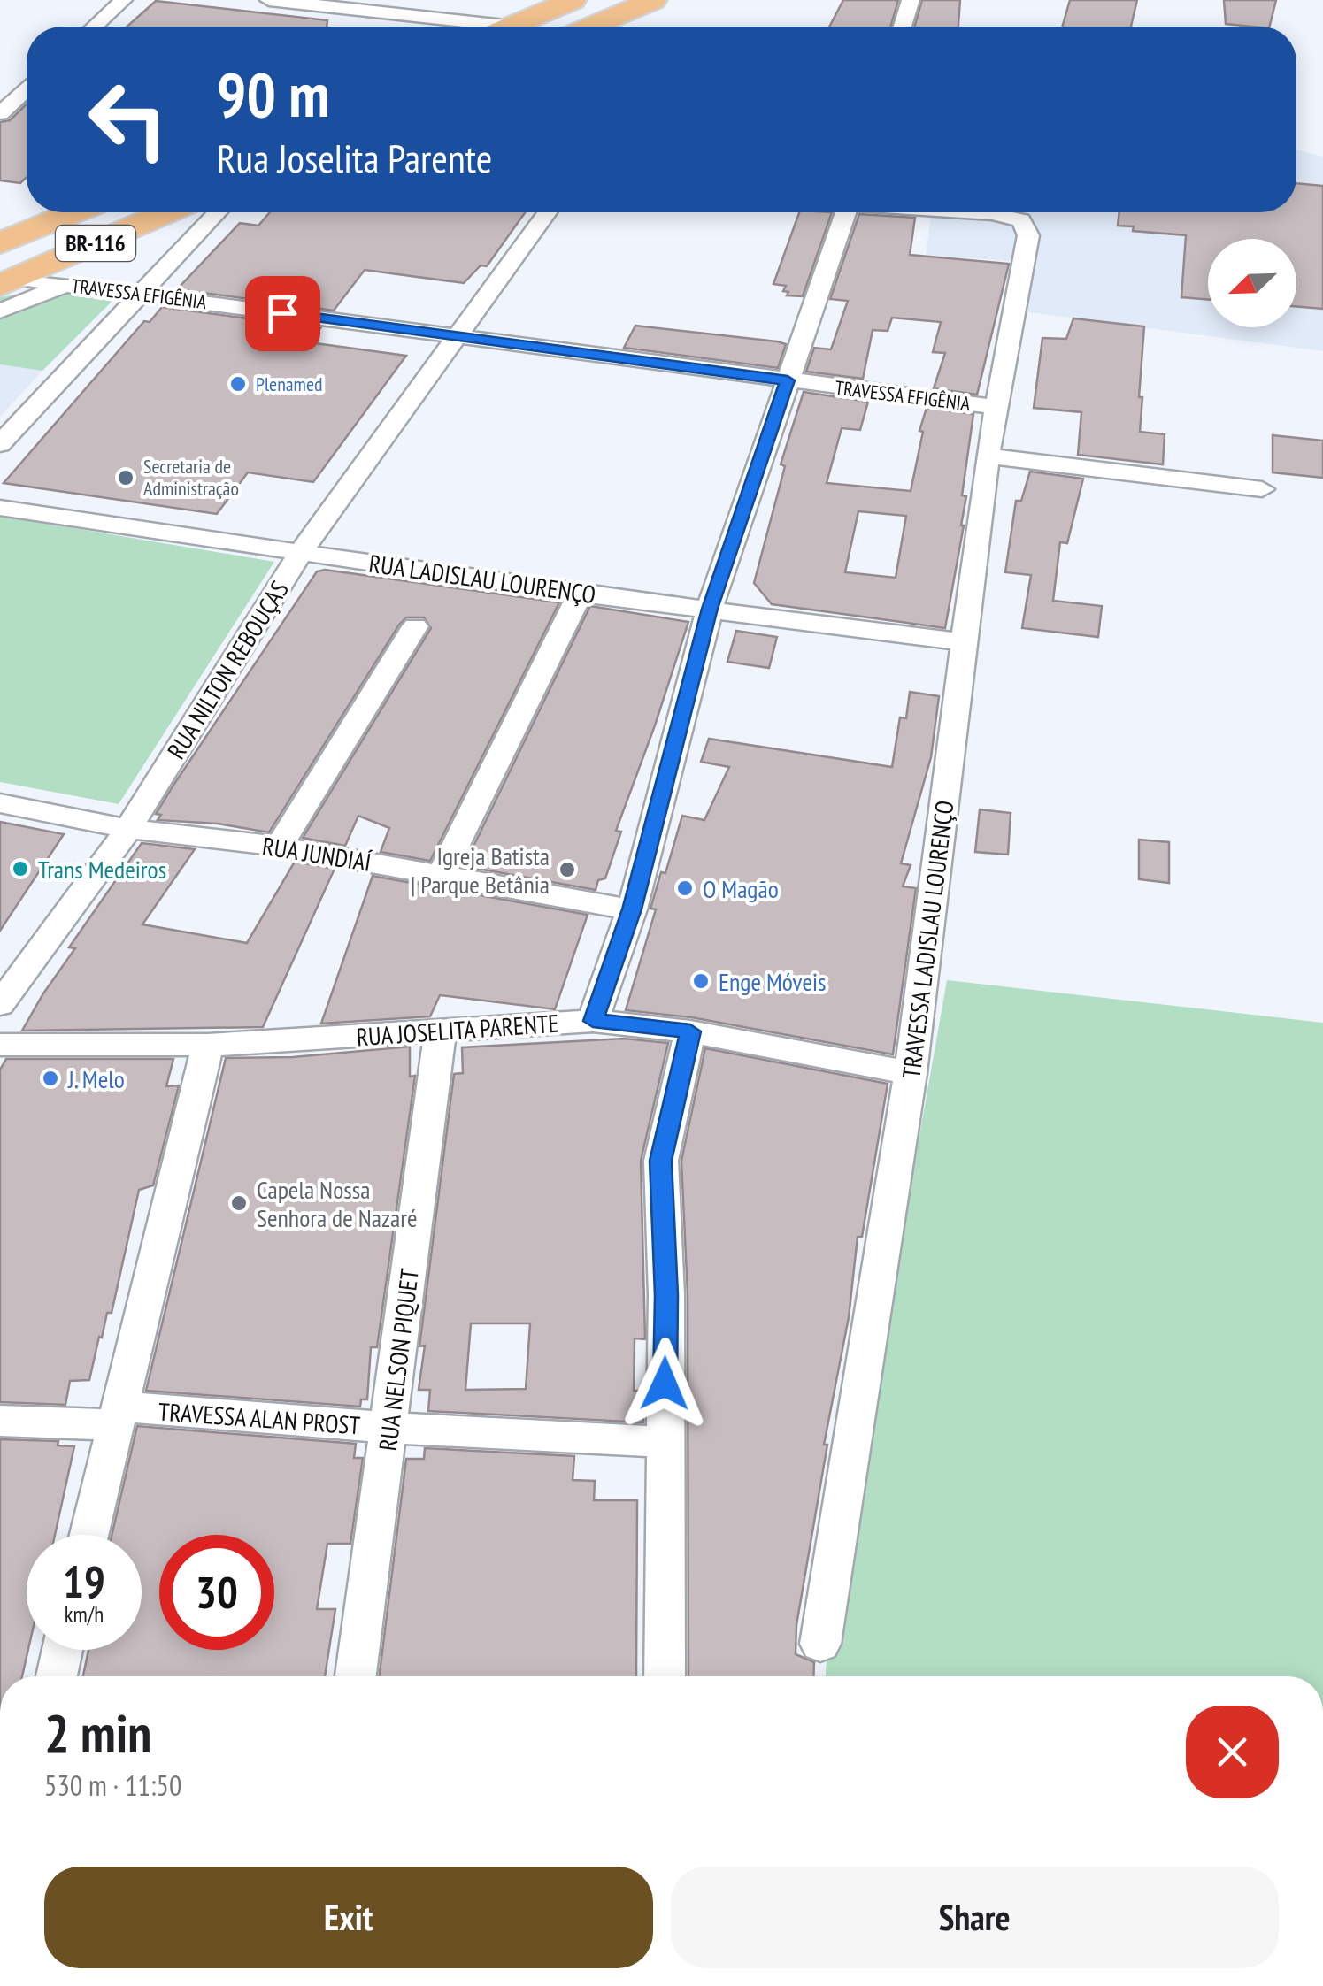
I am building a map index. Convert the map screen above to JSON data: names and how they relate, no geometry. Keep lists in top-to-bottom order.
{
  "streets": {
    "highway": ["BR-116"],
    "street": [
      "TRAVESSA EFIGÊNIA",
      "RUA LADISLAU LOURENÇO",
      "RUA NILTON REBOUÇAS",
      "RUA JUNDIAÍ",
      "TRAVESSA LADISLAU LOURENÇO",
      "RUA JOSELITA PARENTE",
      "RUA NELSON PIQUET",
      "TRAVESSA ALAN PROST"
    ]
  },
  "crossings": [
    ["BR-116", "TRAVESSA EFIGÊNIA"],
    ["TRAVESSA EFIGÊNIA", "RUA NILTON REBOUÇAS"],
    ["TRAVESSA EFIGÊNIA", "TRAVESSA LADISLAU LOURENÇO"],
    ["RUA LADISLAU LOURENÇO", "RUA NILTON REBOUÇAS"],
    ["RUA LADISLAU LOURENÇO", "TRAVESSA LADISLAU LOURENÇO"],
    ["RUA NILTON REBOUÇAS", "RUA JUNDIAÍ"],
    ["TRAVESSA LADISLAU LOURENÇO", "RUA JOSELITA PARENTE"],
    ["RUA JOSELITA PARENTE", "RUA NELSON PIQUET"],
    ["RUA NELSON PIQUET", "TRAVESSA ALAN PROST"]
  ],
  "places": [
    "Plenamed",
    "Secretaria de Administração",
    "Trans Medeiros",
    "Igreja Batista | Parque Betânia",
    "O Magão",
    "Enge Móveis",
    "J. Melo",
    "Capela Nossa Senhora de Nazaré"
  ],
  "north": "bottom left",
  "page": {
    "turn": ["90 m", "Rua Joselita Parente"],
    "speed": "19 km/h",
    "limit": "30",
    "heading": ["2 min", "530 m · 11:50"],
    "buttons": ["Exit", "Share"]
  }
}
